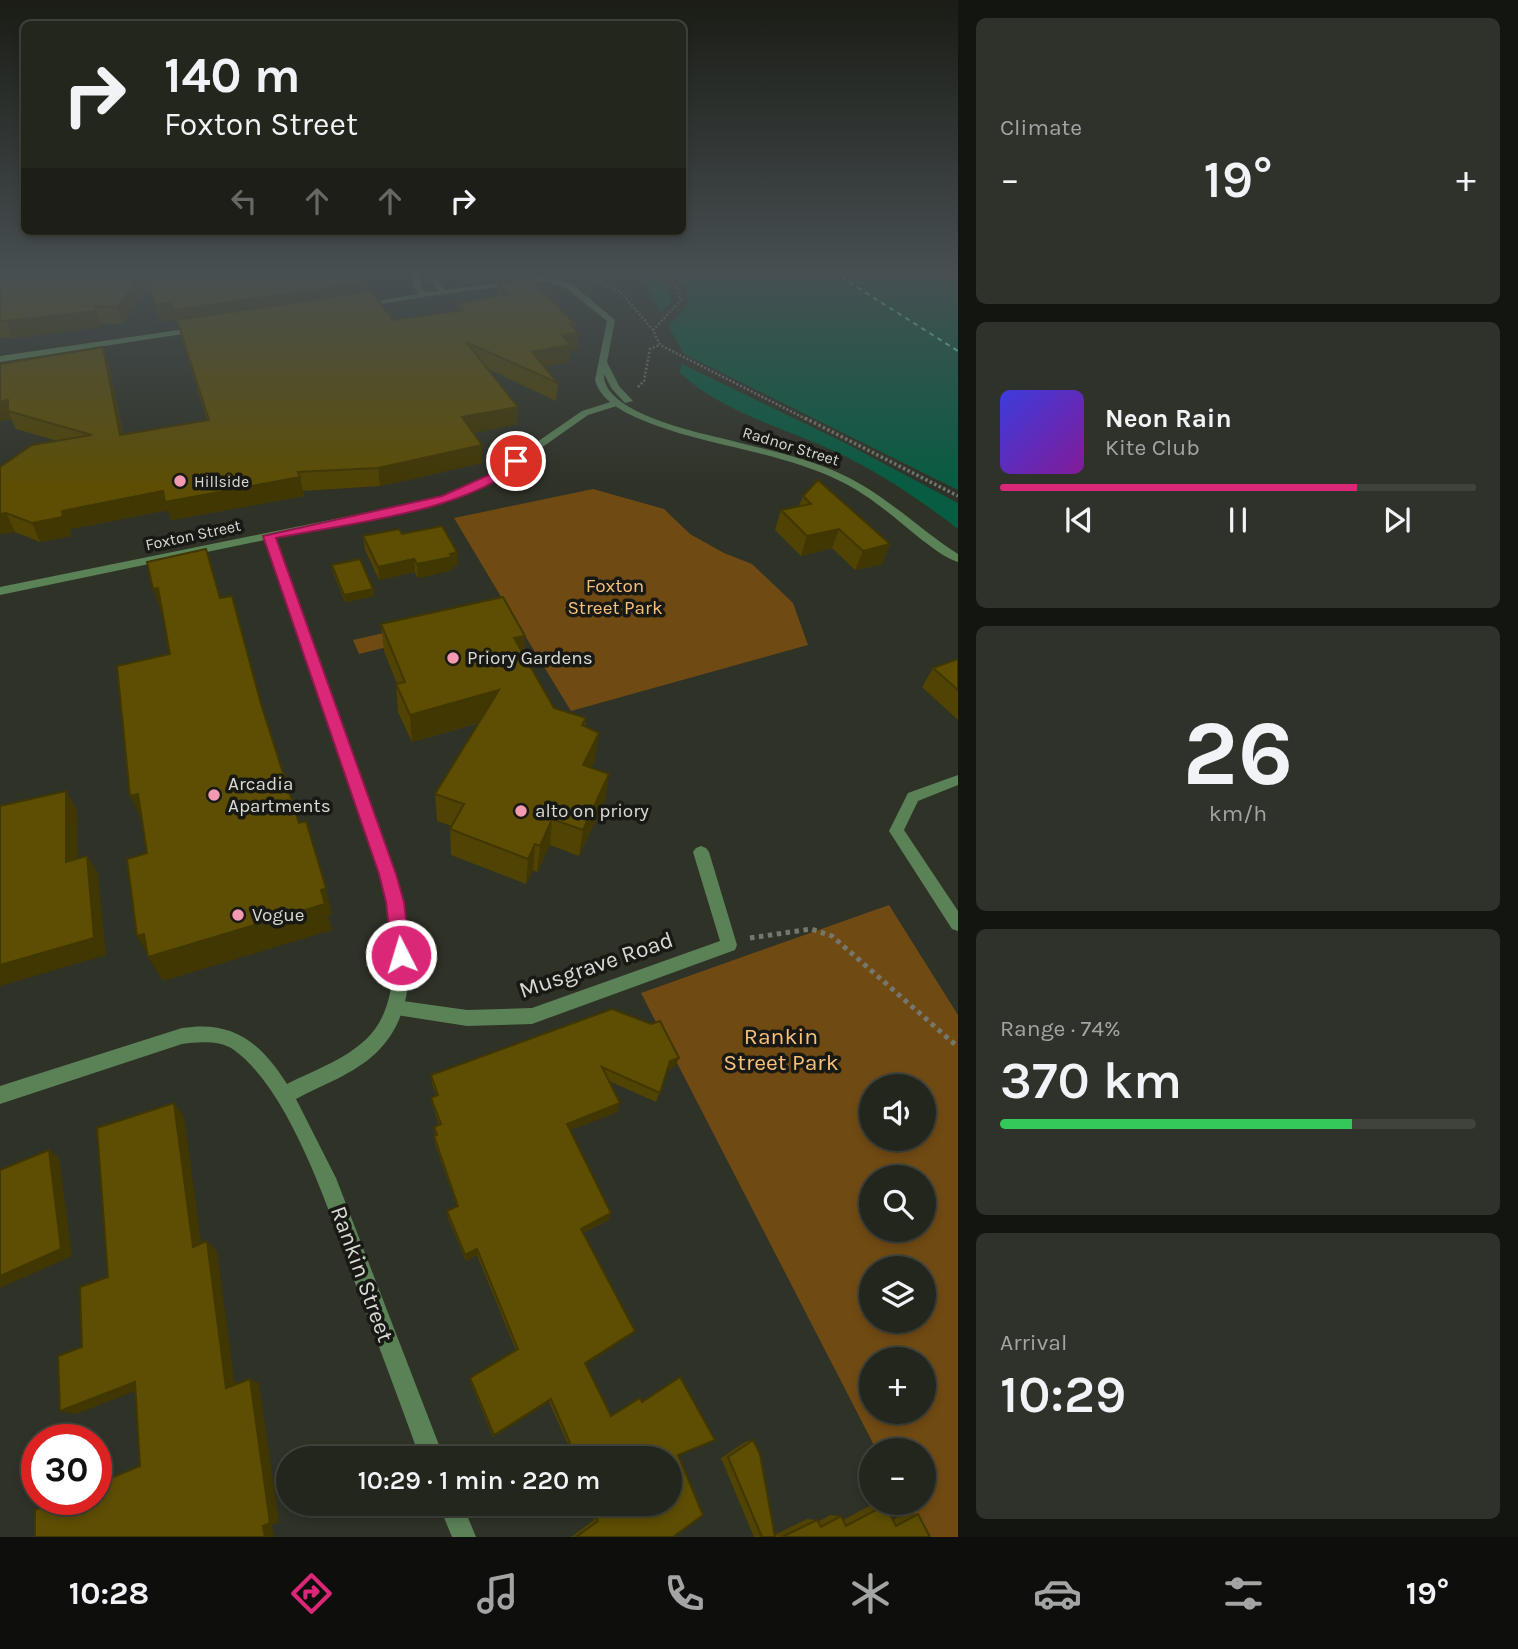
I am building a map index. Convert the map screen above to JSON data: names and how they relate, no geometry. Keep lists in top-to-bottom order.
{
  "streets": {
    "street": [
      "Radnor Street",
      "Foxton Street",
      "Musgrave Road",
      "Rankin Street"
    ]
  },
  "crossings": [
    ["Radnor Street", "Foxton Street"]
  ],
  "parks": ["Foxton Street Park", "Rankin Street Park"],
  "places": [
    "Hillside",
    "Priory Gardens",
    "Arcadia Apartments",
    "alto on priory",
    "Vogue"
  ],
  "page": {
    "tile": [
      "Climate",
      ["26", "km/h"],
      ["Range · 74%", "370 km"],
      ["Arrival", "10:29"]
    ],
    "turn": ["140 m", "Foxton Street"],
    "heat": ["−", "19°", "+"],
    "song": ["Neon Rain", "Kite Club"],
    "map_buttons": ["+", "−"],
    "limit": "30",
    "trip": "10:29 · 1 min · 220 m",
    "tabs": ["10:28", "19°"]
  }
}
